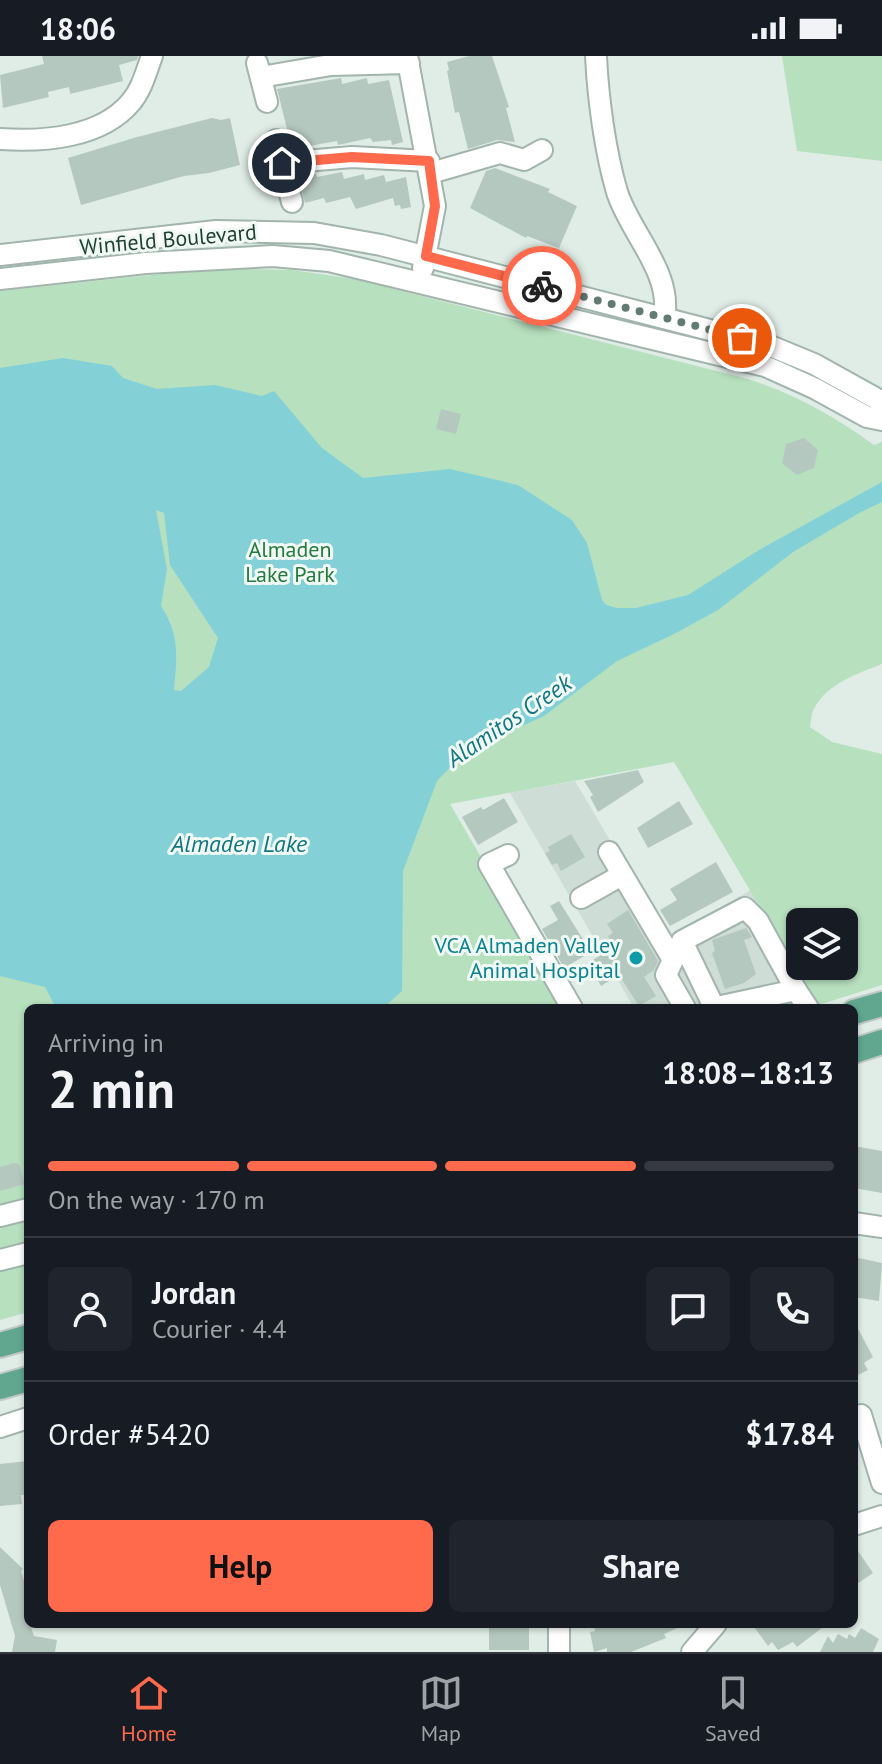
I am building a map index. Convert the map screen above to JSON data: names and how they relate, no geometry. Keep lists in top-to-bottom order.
{
  "streets": {
    "street": ["Winfield Boulevard"]
  },
  "water": ["Alamitos Creek", "Almaden Lake"],
  "parks": ["Almaden Lake Park"],
  "places": ["VCA Almaden Valley Animal Hospital"],
  "page": {
    "status": "18:06",
    "heading": ["2 min", "Arriving in", "18:08–18:13"],
    "panel": [
      "Jordan",
      "Courier · 4.4",
      "Order #5420",
      "$17.84"
    ],
    "bar": "On the way · 170 m",
    "buttons": ["Help", "Share"],
    "tabs": ["Home", "Map", "Saved"]
  }
}
